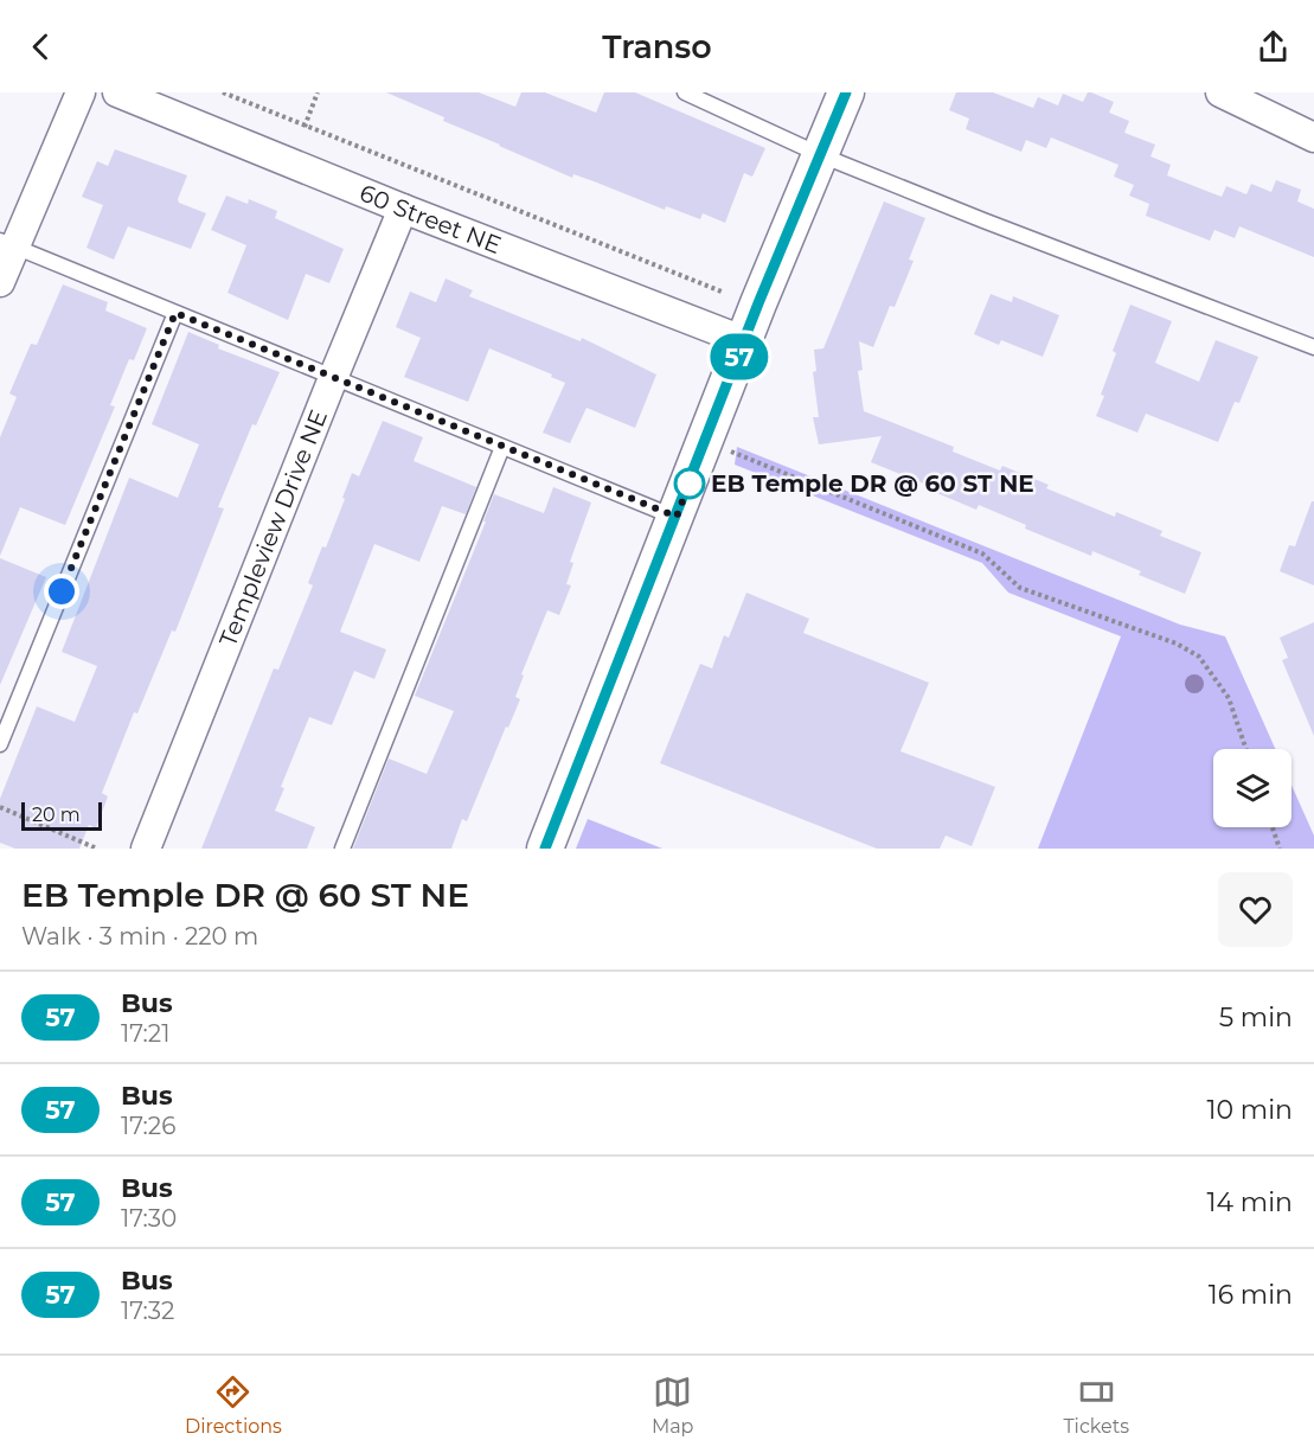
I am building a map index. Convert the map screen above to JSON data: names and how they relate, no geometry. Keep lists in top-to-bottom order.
{
  "streets": {
    "street": ["60 Street NE", "Templeview Drive NE"]
  },
  "crossings": [
    ["60 Street NE", "Templeview Drive NE"]
  ],
  "places": ["EB Temple DR @ 60 ST NE"],
  "lines": ["bus line 57"],
  "scale_bar": "20 m",
  "page": {
    "header": "Transo",
    "on_map": "57",
    "scale": "20 m",
    "heading": ["EB Temple DR @ 60 ST NE", "Walk · 3 min · 220 m"],
    "list": [
      {
        "mark": "57",
        "name": "Bus",
        "note": "17:21",
        "value": "5 min"
      },
      {
        "mark": "57",
        "name": "Bus",
        "note": "17:26",
        "value": "10 min"
      },
      {
        "mark": "57",
        "name": "Bus",
        "note": "17:30",
        "value": "14 min"
      },
      {
        "mark": "57",
        "name": "Bus",
        "note": "17:32",
        "value": "16 min"
      }
    ],
    "tabs": ["Directions", "Map", "Tickets"]
  }
}
